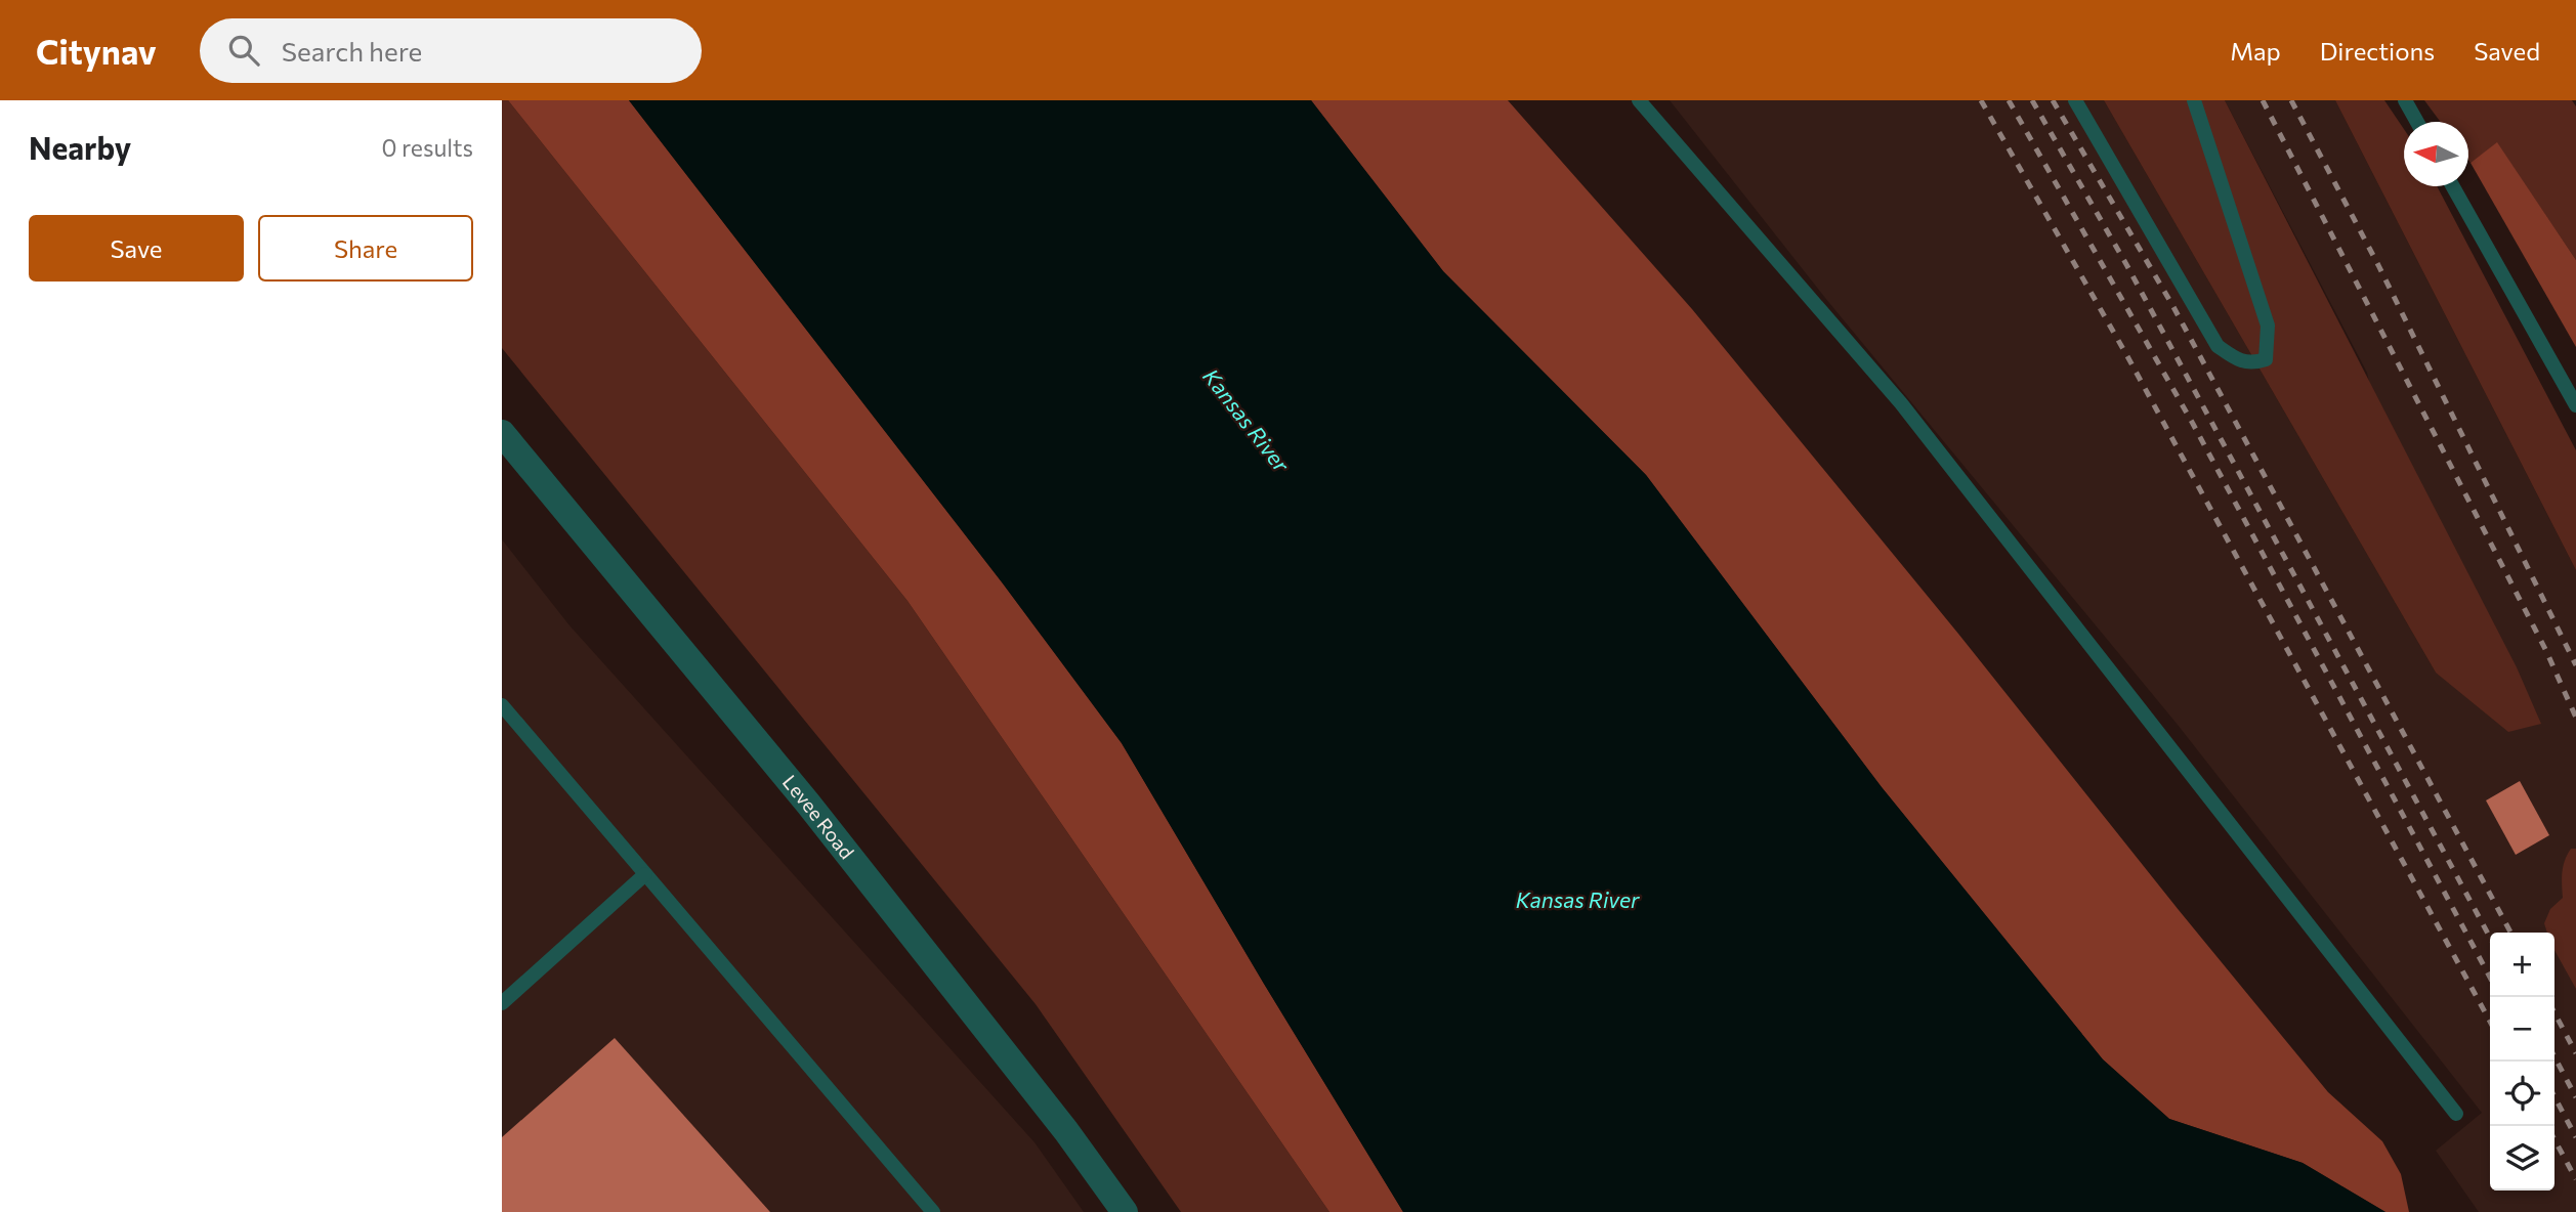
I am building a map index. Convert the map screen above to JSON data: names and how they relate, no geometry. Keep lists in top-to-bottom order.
{
  "streets": {
    "street": ["Levee Road"]
  },
  "water": ["Kansas River"],
  "north": "left",
  "page": {
    "header": "Citynav",
    "search": "Search here",
    "nav": ["Map", "Directions", "Saved"],
    "heading": ["Nearby", "0 results"],
    "buttons": ["Save", "Share"],
    "map_buttons": ["+", "−"]
  }
}
